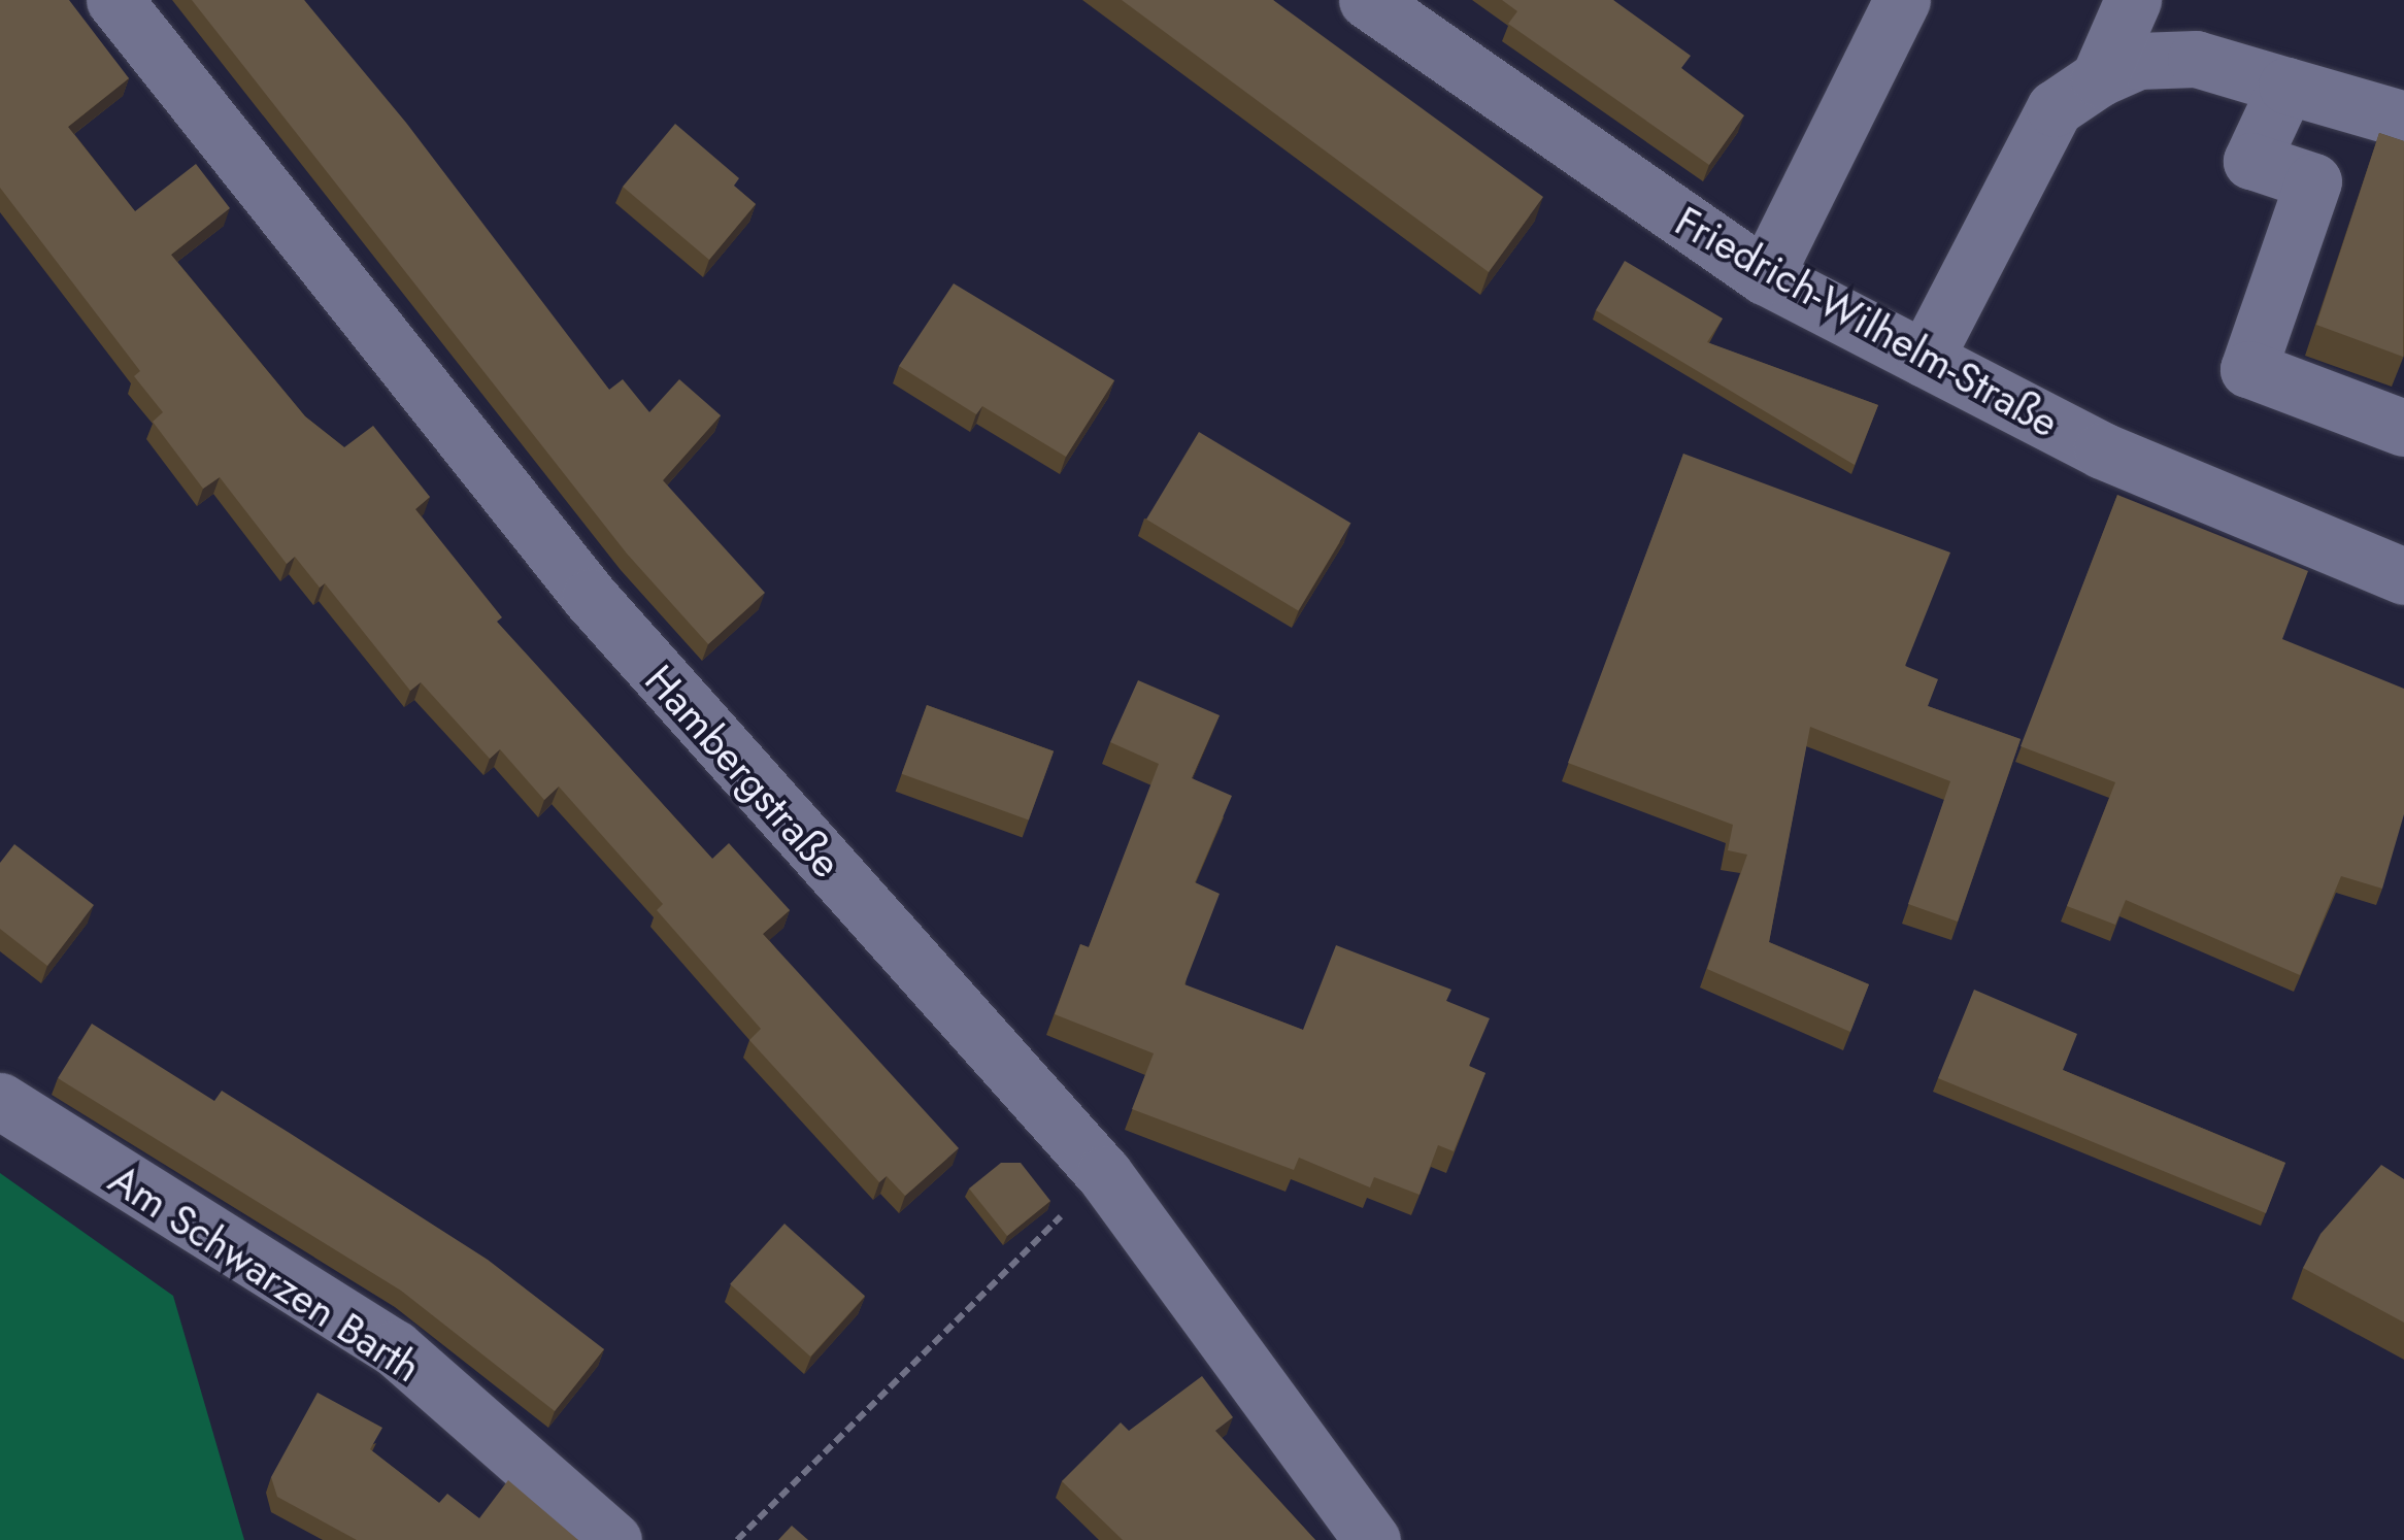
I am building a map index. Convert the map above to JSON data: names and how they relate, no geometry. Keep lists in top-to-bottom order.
{
  "streets": {
    "street": ["Friedrich-Wilhelm-Straße", "Hambergstraße", "Am Schwarzen Barth"]
  }
}
